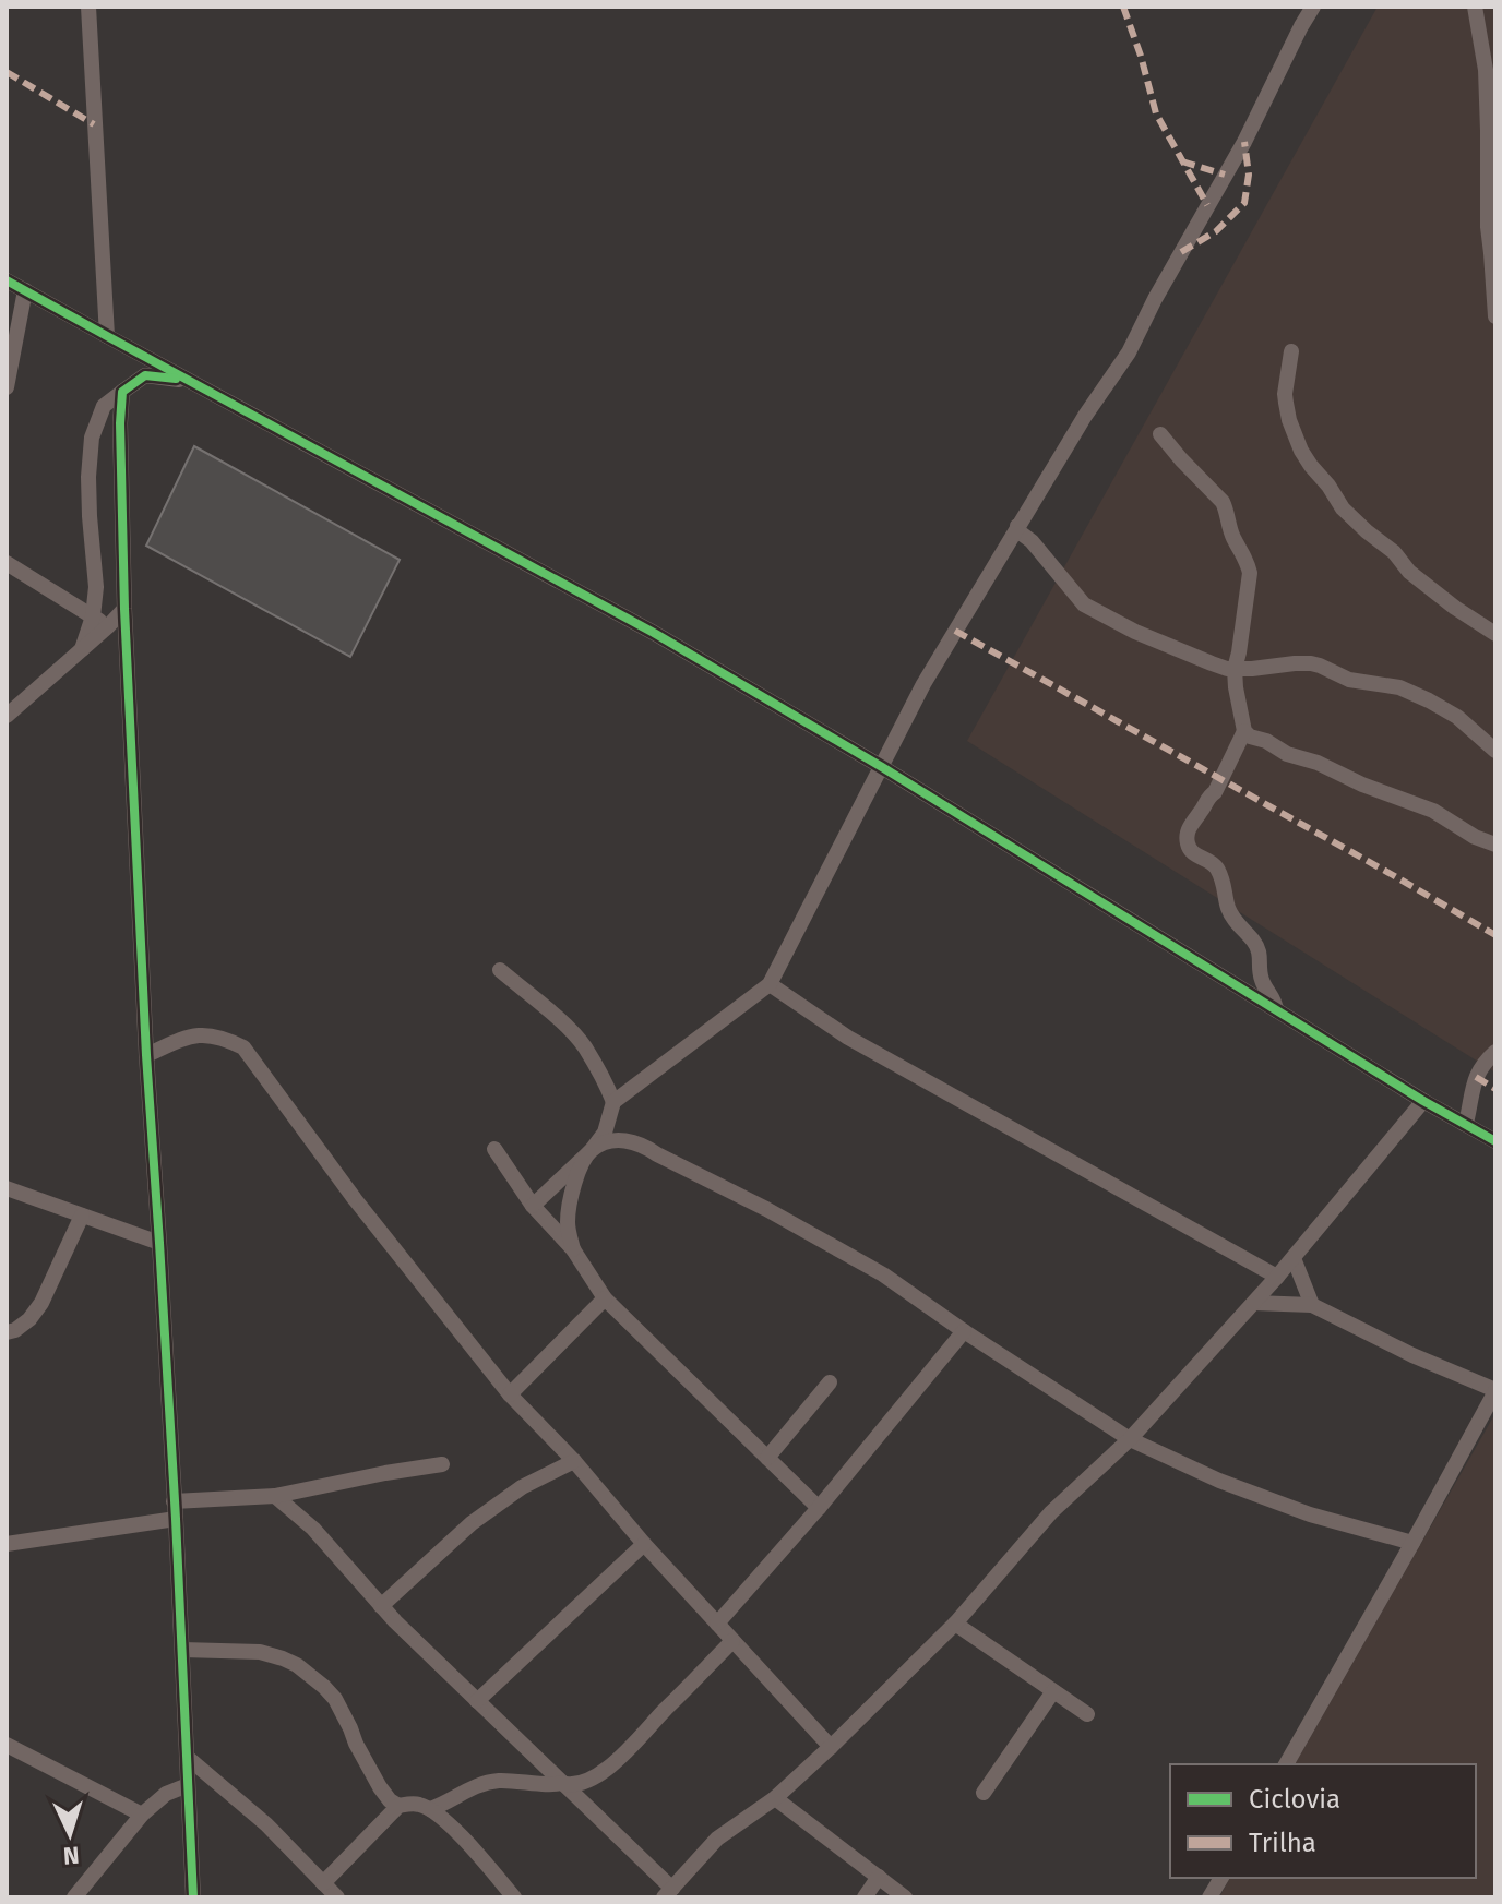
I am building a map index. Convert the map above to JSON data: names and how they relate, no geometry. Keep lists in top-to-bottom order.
{
  "legend": ["Ciclovia", "Trilha"],
  "north": "bottom"
}
